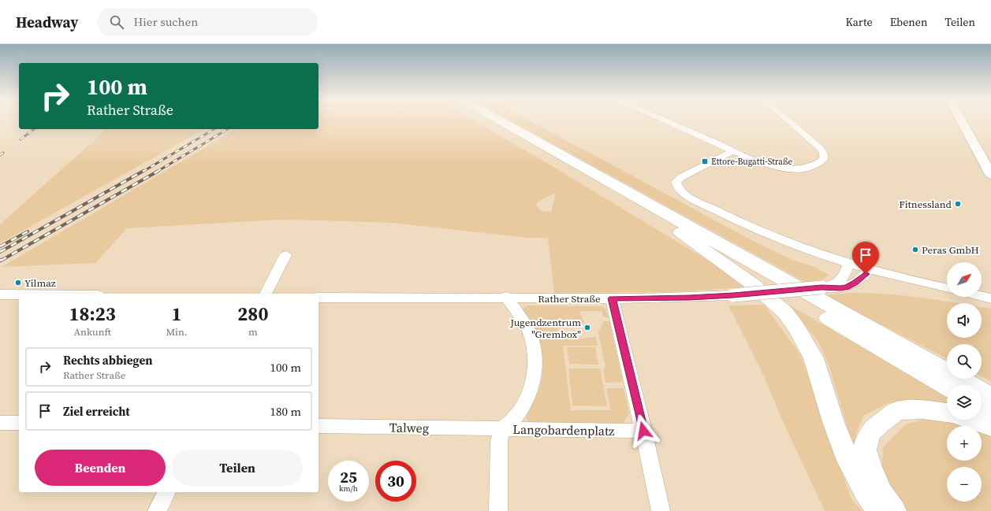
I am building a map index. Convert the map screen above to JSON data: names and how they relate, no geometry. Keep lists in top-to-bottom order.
{
  "streets": {
    "street": ["Rather Straße", "Talweg", "Langobardenplatz"]
  },
  "crossings": [
    ["Rather Straße", "Langobardenplatz"],
    ["Talweg", "Langobardenplatz"]
  ],
  "places": {
    "transit": ["Ettore-Bugatti-Straße"],
    "other": [
      "Fitnessland",
      "Peras GmbH",
      "Yilmaz",
      "Jugendzentrum \"Grembox\""
    ]
  },
  "north": "top right",
  "page": {
    "header": "Headway",
    "search": "Hier suchen",
    "nav": ["Karte", "Ebenen", "Teilen"],
    "turn": ["100 m", "Rather Straße"],
    "map_buttons": ["+", "−"],
    "eta": [
      "18:23",
      "Ankunft",
      "1",
      "Min.",
      "280",
      "m"
    ],
    "list": [
      {
        "name": "Rechts abbiegen",
        "note": "Rather Straße",
        "value": "100 m"
      },
      {
        "name": "Ziel erreicht",
        "value": "180 m"
      }
    ],
    "buttons": ["Beenden", "Teilen"],
    "speed": "25 km/h",
    "limit": "30"
  }
}
